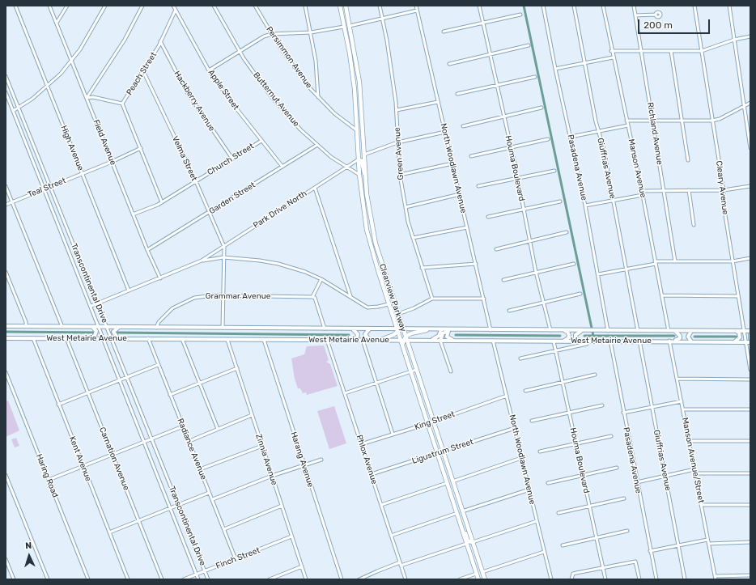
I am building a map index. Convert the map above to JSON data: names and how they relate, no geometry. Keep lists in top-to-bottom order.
{
  "streets": {
    "highway": ["Clearview Parkway"],
    "main road": ["West Metairie Avenue"],
    "street": [
      "Persimmon Avenue",
      "Peach Street",
      "Apple Street",
      "Butternut Avenue",
      "Hackberry Avenue",
      "Richland Avenue",
      "Field Avenue",
      "High Avenue",
      "Green Avenue",
      "Velma Street",
      "Church Street",
      "Pasadena Avenue",
      "North Woodlawn Avenue",
      "Houma Boulevard",
      "Giuffrias Avenue",
      "Manson Avenue",
      "Teal Street",
      "Cleary Avenue",
      "Garden Street",
      "Park Drive North",
      "Transcontinental Drive",
      "Grammar Avenue",
      "King Street",
      "Radiance Avenue",
      "Ligustrum Street",
      "Kent Avenue",
      "Carnation Avenue",
      "Zinnia Avenue",
      "Harang Avenue",
      "Phlox Avenue",
      "Manson Avenue/Street",
      "Haring Road",
      "Finch Street"
    ]
  },
  "crossings": [
    ["Persimmon Avenue", "Clearview Parkway"],
    ["Peach Street", "Apple Street"],
    ["Peach Street", "Hackberry Avenue"],
    ["Peach Street", "Field Avenue"],
    ["Peach Street", "Velma Street"],
    ["Apple Street", "Church Street"],
    ["Apple Street", "Garden Street"],
    ["Butternut Avenue", "Garden Street"],
    ["Butternut Avenue", "Park Drive North"],
    ["Butternut Avenue", "Clearview Parkway"],
    ["Hackberry Avenue", "Church Street"],
    ["Field Avenue", "Church Street"],
    ["Field Avenue", "Teal Street"],
    ["Field Avenue", "Garden Street"],
    ["High Avenue", "Teal Street"],
    ["Velma Street", "Church Street"],
    ["Velma Street", "Garden Street"],
    ["Velma Street", "Park Drive North"],
    ["Pasadena Avenue", "West Metairie Avenue"],
    ["North Woodlawn Avenue", "West Metairie Avenue"],
    ["North Woodlawn Avenue", "King Street"],
    ["North Woodlawn Avenue", "Ligustrum Street"],
    ["Houma Boulevard", "West Metairie Avenue"],
    ["Giuffrias Avenue", "West Metairie Avenue"],
    ["Manson Avenue", "West Metairie Avenue"],
    ["Teal Street", "Transcontinental Drive"],
    ["Cleary Avenue", "West Metairie Avenue"],
    ["Park Drive North", "Clearview Parkway"],
    ["Transcontinental Drive", "West Metairie Avenue"],
    ["Transcontinental Drive", "Finch Street"],
    ["Grammar Avenue", "West Metairie Avenue"],
    ["Clearview Parkway", "West Metairie Avenue"],
    ["Clearview Parkway", "King Street"],
    ["Clearview Parkway", "Ligustrum Street"],
    ["West Metairie Avenue", "Radiance Avenue"],
    ["West Metairie Avenue", "Kent Avenue"],
    ["West Metairie Avenue", "Carnation Avenue"],
    ["West Metairie Avenue", "Zinnia Avenue"],
    ["West Metairie Avenue", "Harang Avenue"],
    ["West Metairie Avenue", "Phlox Avenue"],
    ["West Metairie Avenue", "Manson Avenue/Street"],
    ["King Street", "Phlox Avenue"],
    ["Radiance Avenue", "Finch Street"],
    ["Ligustrum Street", "Phlox Avenue"],
    ["Zinnia Avenue", "Finch Street"]
  ],
  "scale_bar": "200 m",
  "north": "top"
}
